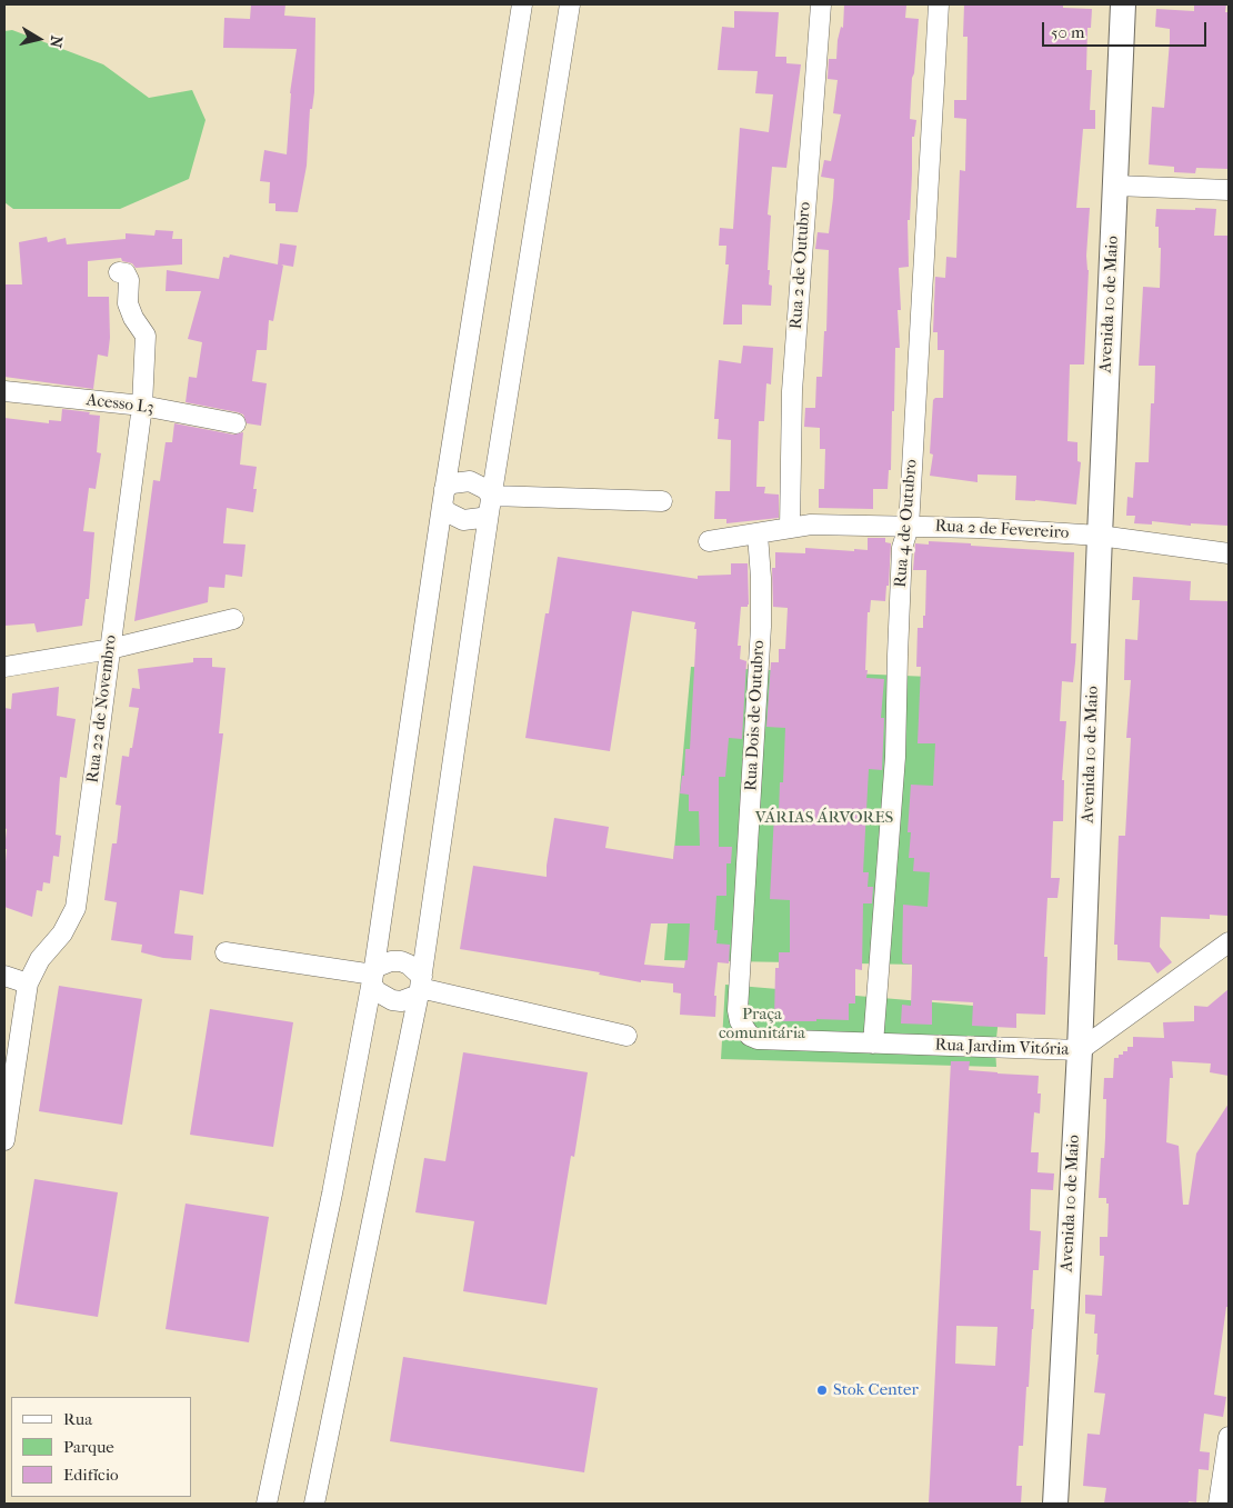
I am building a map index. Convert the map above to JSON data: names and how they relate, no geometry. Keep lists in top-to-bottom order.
{
  "streets": {
    "street": [
      "Rua 2 de Outubro",
      "Avenida 10 de Maio",
      "Acesso L3",
      "Rua 4 de Outubro",
      "Rua 2 de Fevereiro",
      "Rua 22 de Novembro",
      "Rua Dois de Outubro",
      "Rua Jardim Vitória"
    ]
  },
  "crossings": [
    ["Rua 2 de Outubro", "Rua 2 de Fevereiro"],
    ["Avenida 10 de Maio", "Rua 2 de Fevereiro"],
    ["Avenida 10 de Maio", "Rua Jardim Vitória"],
    ["Acesso L3", "Rua 22 de Novembro"],
    ["Rua 4 de Outubro", "Rua 2 de Fevereiro"],
    ["Rua 4 de Outubro", "Rua Jardim Vitória"],
    ["Rua 2 de Fevereiro", "Rua Dois de Outubro"],
    ["Rua Dois de Outubro", "Rua Jardim Vitória"]
  ],
  "parks": ["VÁRIAS ÁRVORES", "Praça comunitária"],
  "places": ["Stok Center"],
  "legend": ["Rua", "Parque", "Edifício"],
  "scale_bar": "50 m",
  "north": "right"
}
